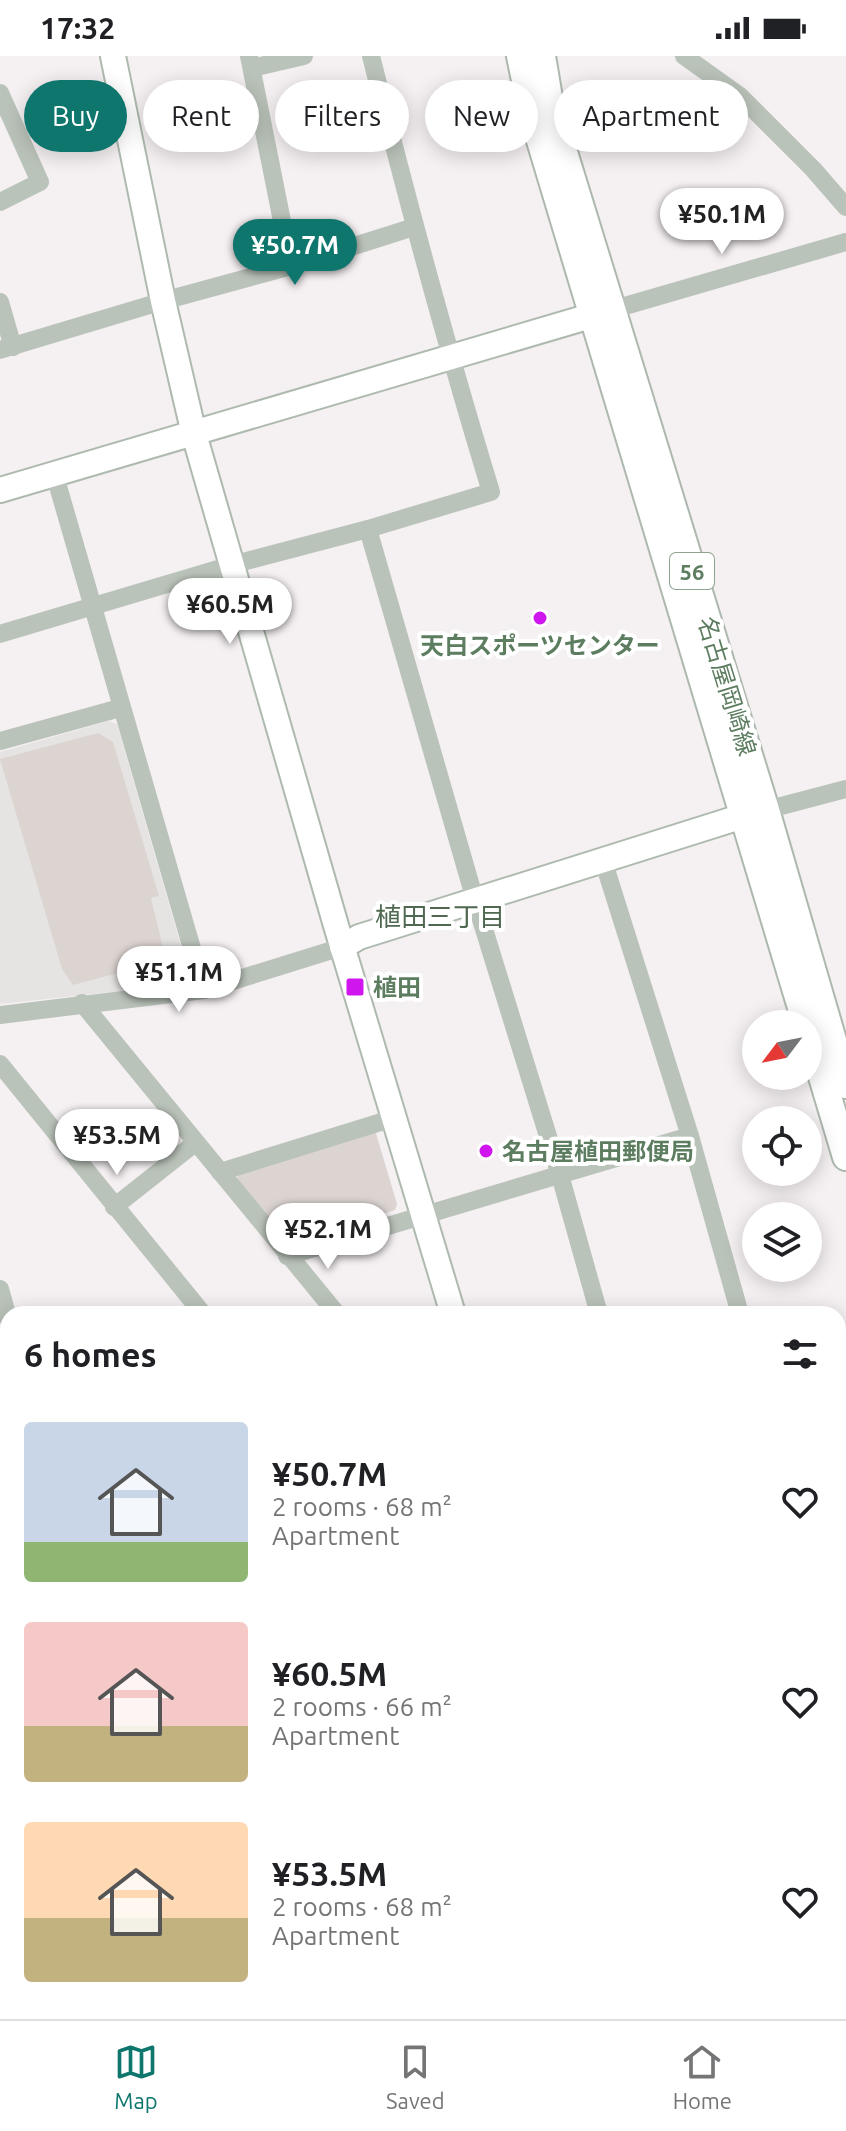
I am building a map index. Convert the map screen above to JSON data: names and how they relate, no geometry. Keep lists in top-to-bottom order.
{
  "streets": {
    "main road": ["56", "名古屋岡崎線"]
  },
  "districts": ["植田三丁目"],
  "places": {
    "other": ["天白スポーツセンター", "名古屋植田郵便局"],
    "transit": ["植田"]
  },
  "north": "bottom left",
  "page": {
    "status": "17:32",
    "chip": [
      "Buy",
      "Rent",
      "Filters",
      "New",
      "Apartment"
    ],
    "price": [
      "¥50.1M",
      "¥50.7M",
      "¥60.5M",
      "¥51.1M",
      "¥53.5M",
      "¥52.1M"
    ],
    "heading": "6 homes",
    "list": [
      {
        "name": "¥50.7M",
        "note": "2 rooms · 68 m² · Apartment"
      },
      {
        "name": "¥60.5M",
        "note": "2 rooms · 66 m² · Apartment"
      },
      {
        "name": "¥53.5M",
        "note": "2 rooms · 68 m² · Apartment"
      }
    ],
    "tabs": ["Map", "Saved", "Home"]
  }
}
